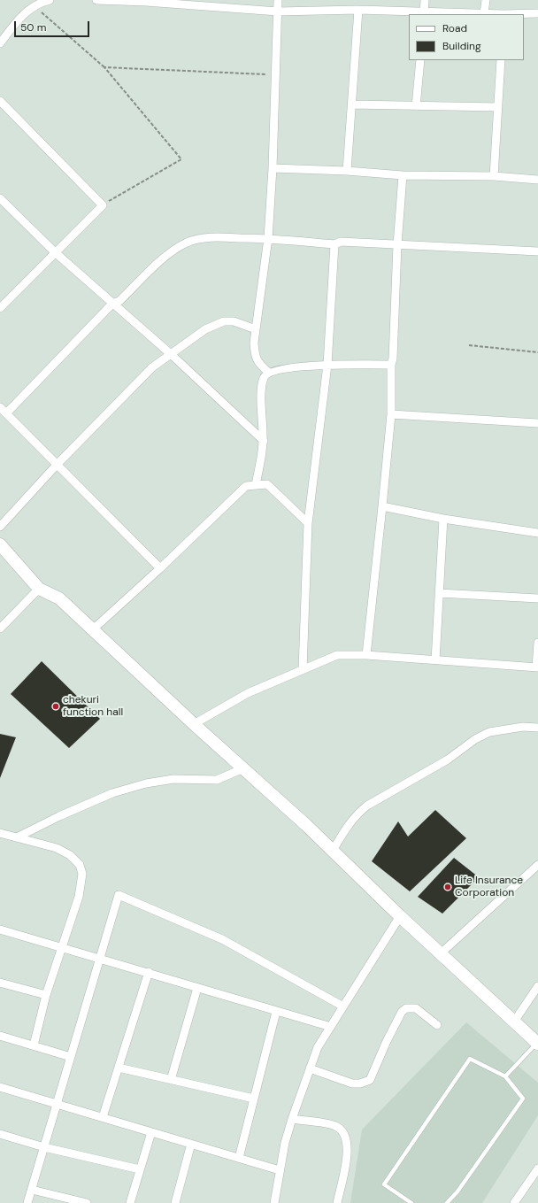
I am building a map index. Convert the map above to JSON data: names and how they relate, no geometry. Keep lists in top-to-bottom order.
{
  "places": ["chekuri function hall", "Life Insurance Corporation"],
  "legend": ["Road", "Building"],
  "scale_bar": "50 m"
}
